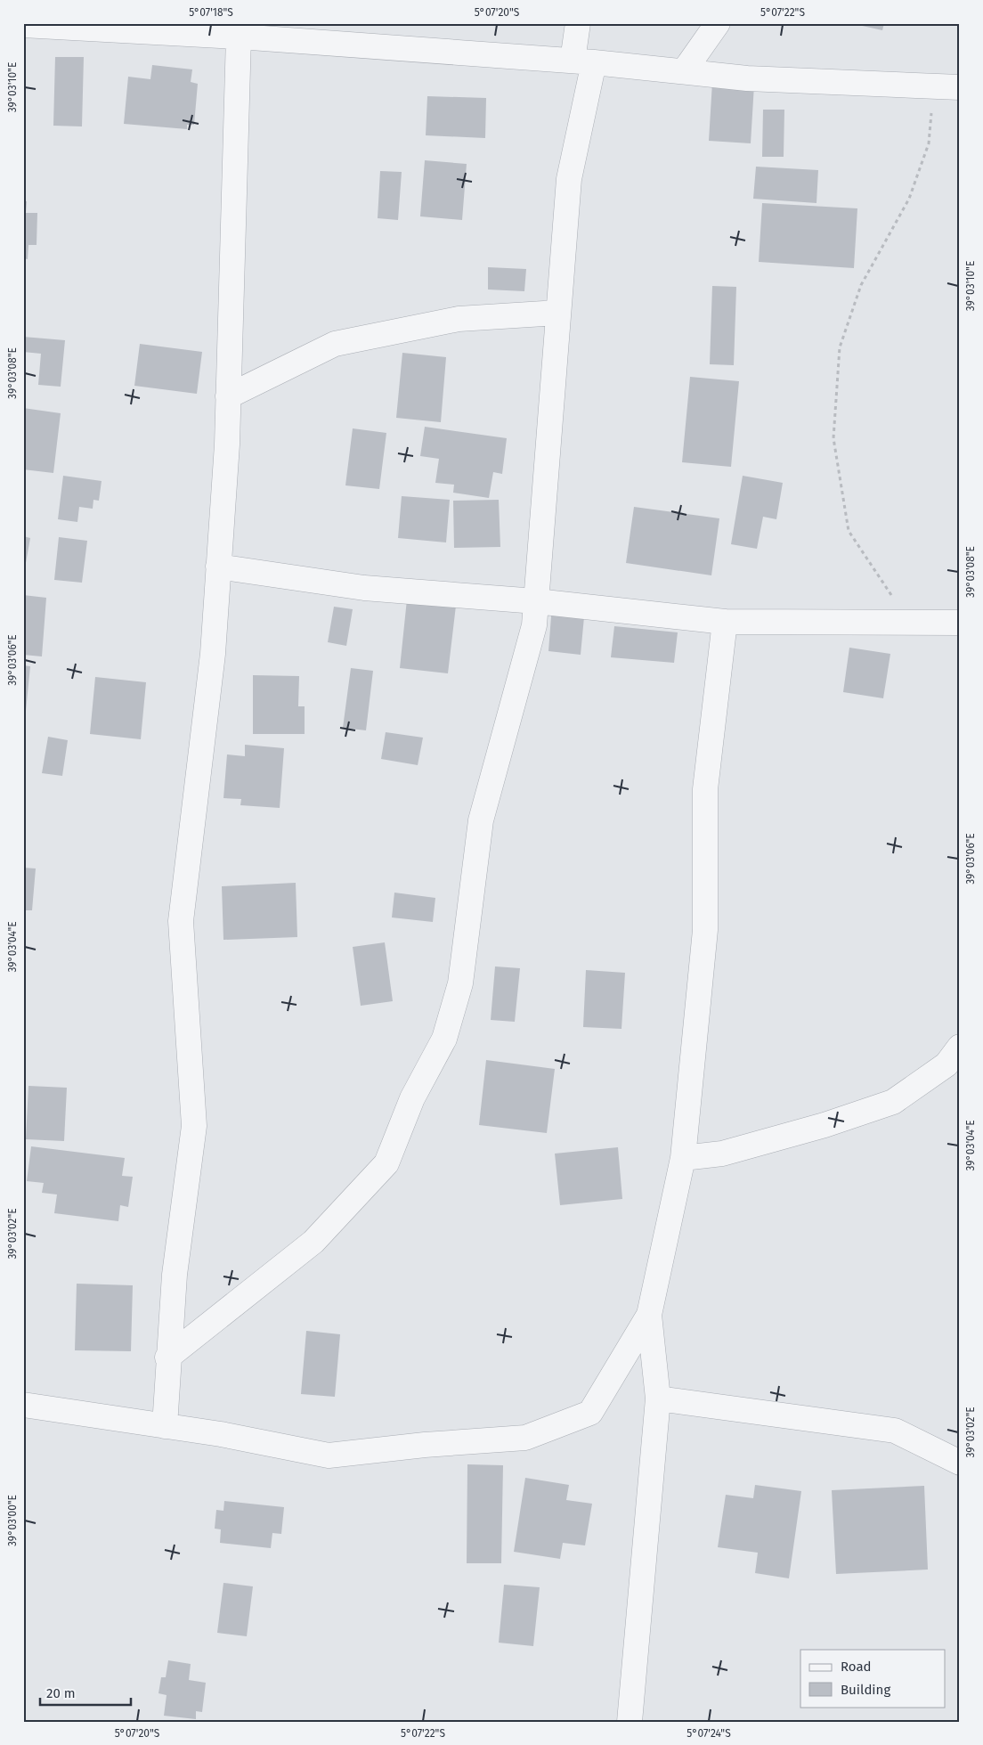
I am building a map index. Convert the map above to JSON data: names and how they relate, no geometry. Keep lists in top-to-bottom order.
{
  "legend": ["Road", "Building"],
  "scale_bar": "20 m",
  "coordinates": [
    "5°07'18\"S",
    "5°07'20\"S",
    "5°07'22\"S",
    "39°03'10\"E",
    "39°03'08\"E",
    "39°03'06\"E",
    "39°03'04\"E",
    "39°03'02\"E",
    "39°03'00\"E",
    "5°07'24\"S"
  ]
}
